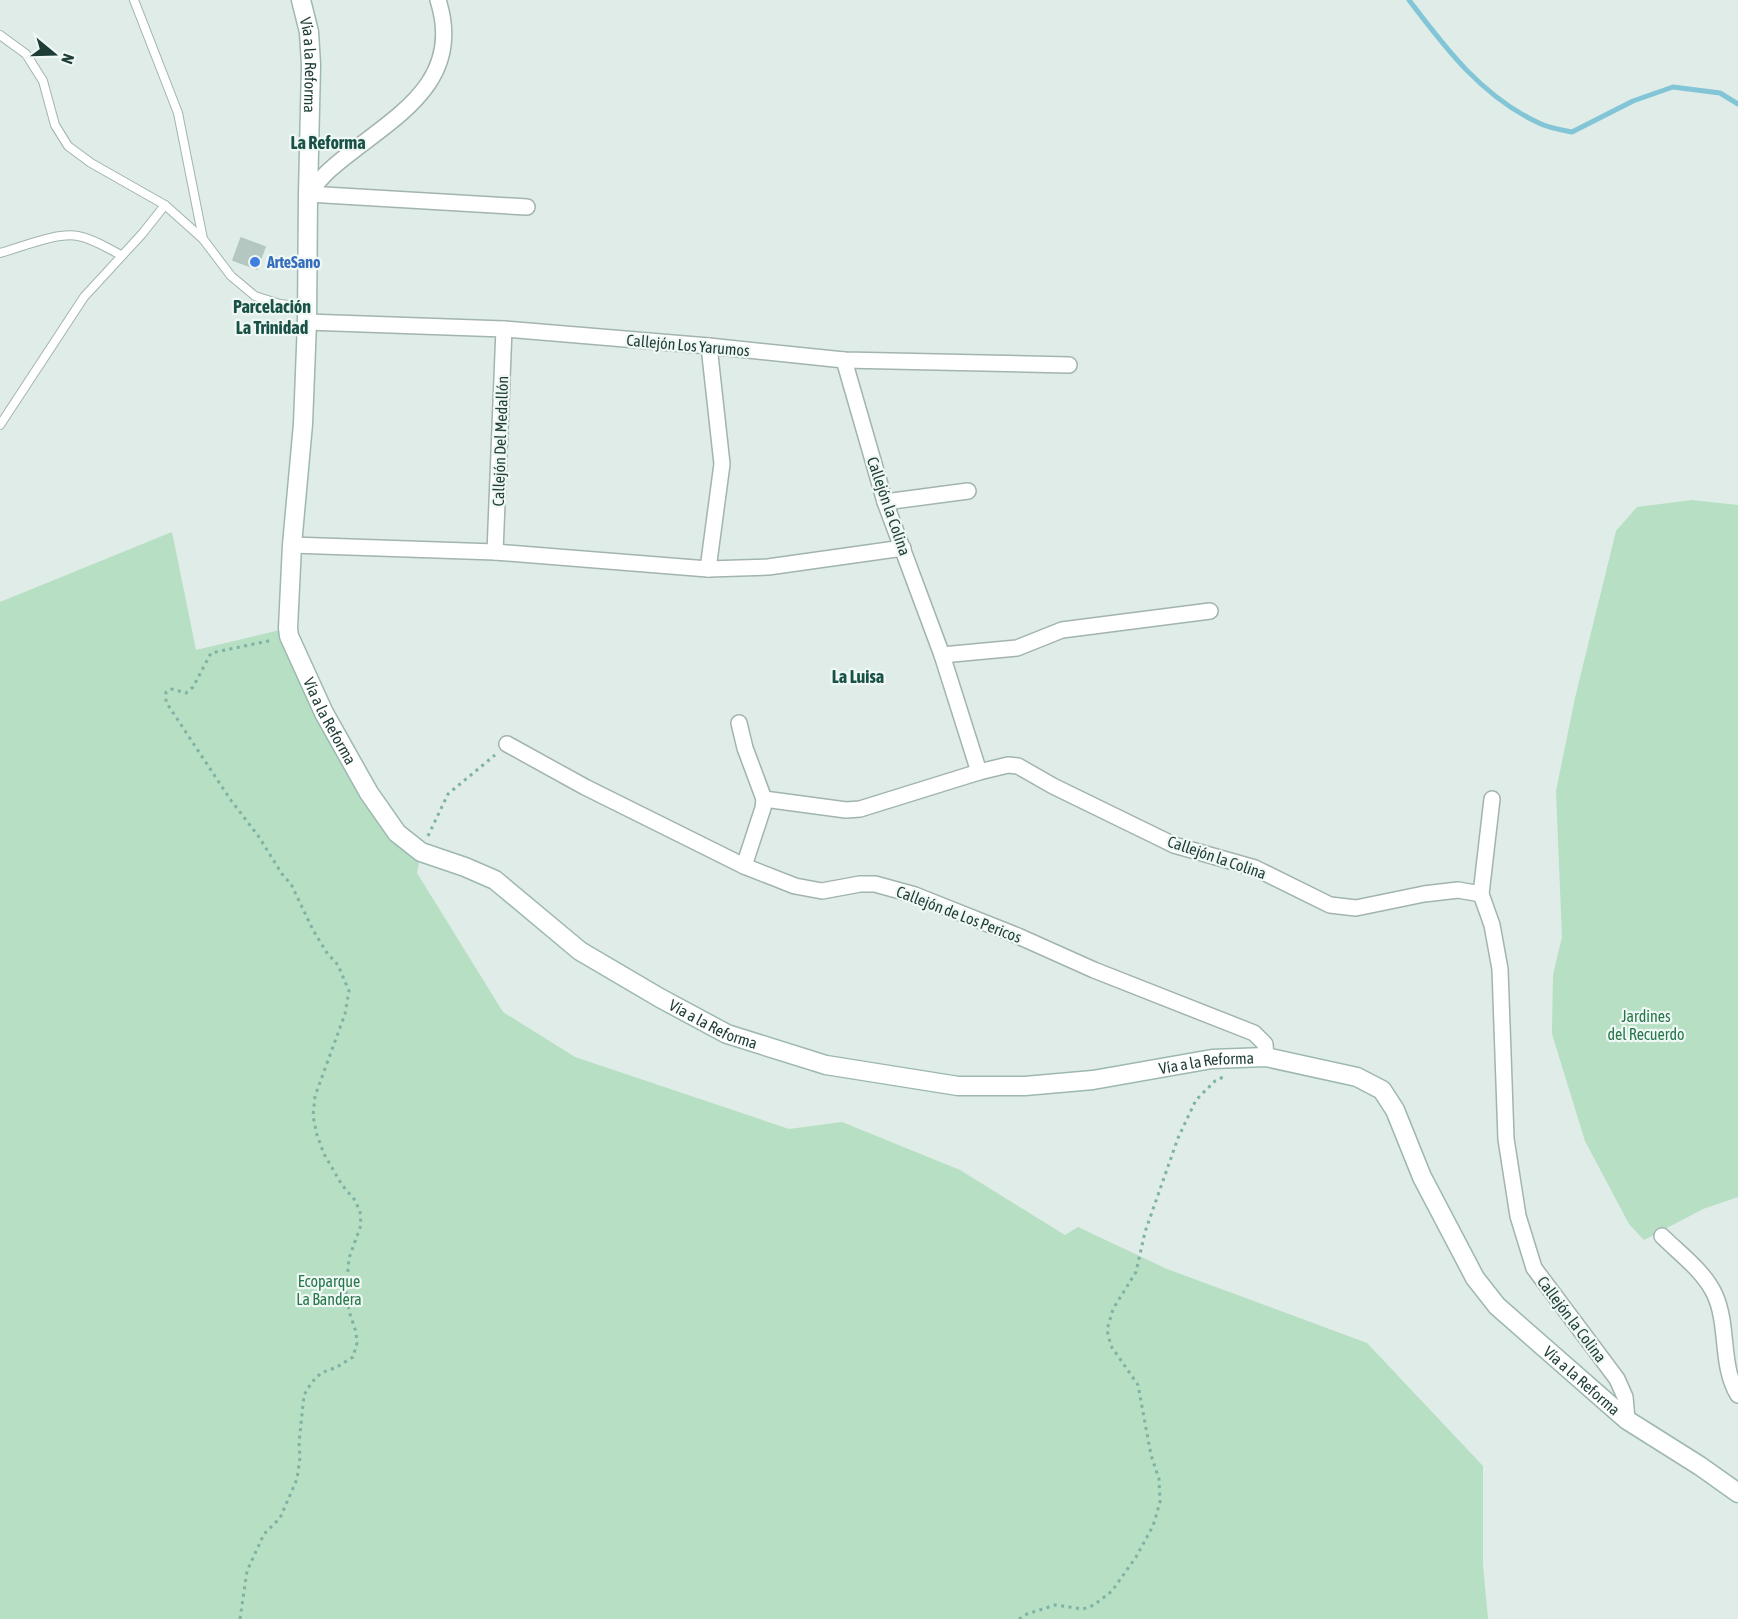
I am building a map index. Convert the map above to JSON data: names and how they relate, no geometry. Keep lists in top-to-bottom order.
{
  "streets": {
    "street": [
      "Vía a la Reforma",
      "Callejón Los Yarumos",
      "Callejón Del Medallón",
      "Callejón la Colina",
      "Callejón de Los Pericos"
    ]
  },
  "crossings": [
    ["Vía a la Reforma", "Callejón Los Yarumos"],
    ["Vía a la Reforma", "Callejón la Colina"],
    ["Vía a la Reforma", "Callejón de Los Pericos"],
    ["Callejón Los Yarumos", "Callejón Del Medallón"],
    ["Callejón Los Yarumos", "Callejón la Colina"]
  ],
  "districts": ["La Reforma", "Parcelación La Trinidad", "La Luisa"],
  "parks": ["Jardines del Recuerdo", "Ecoparque La Bandera"],
  "places": ["ArteSano"],
  "north": "right"
}
